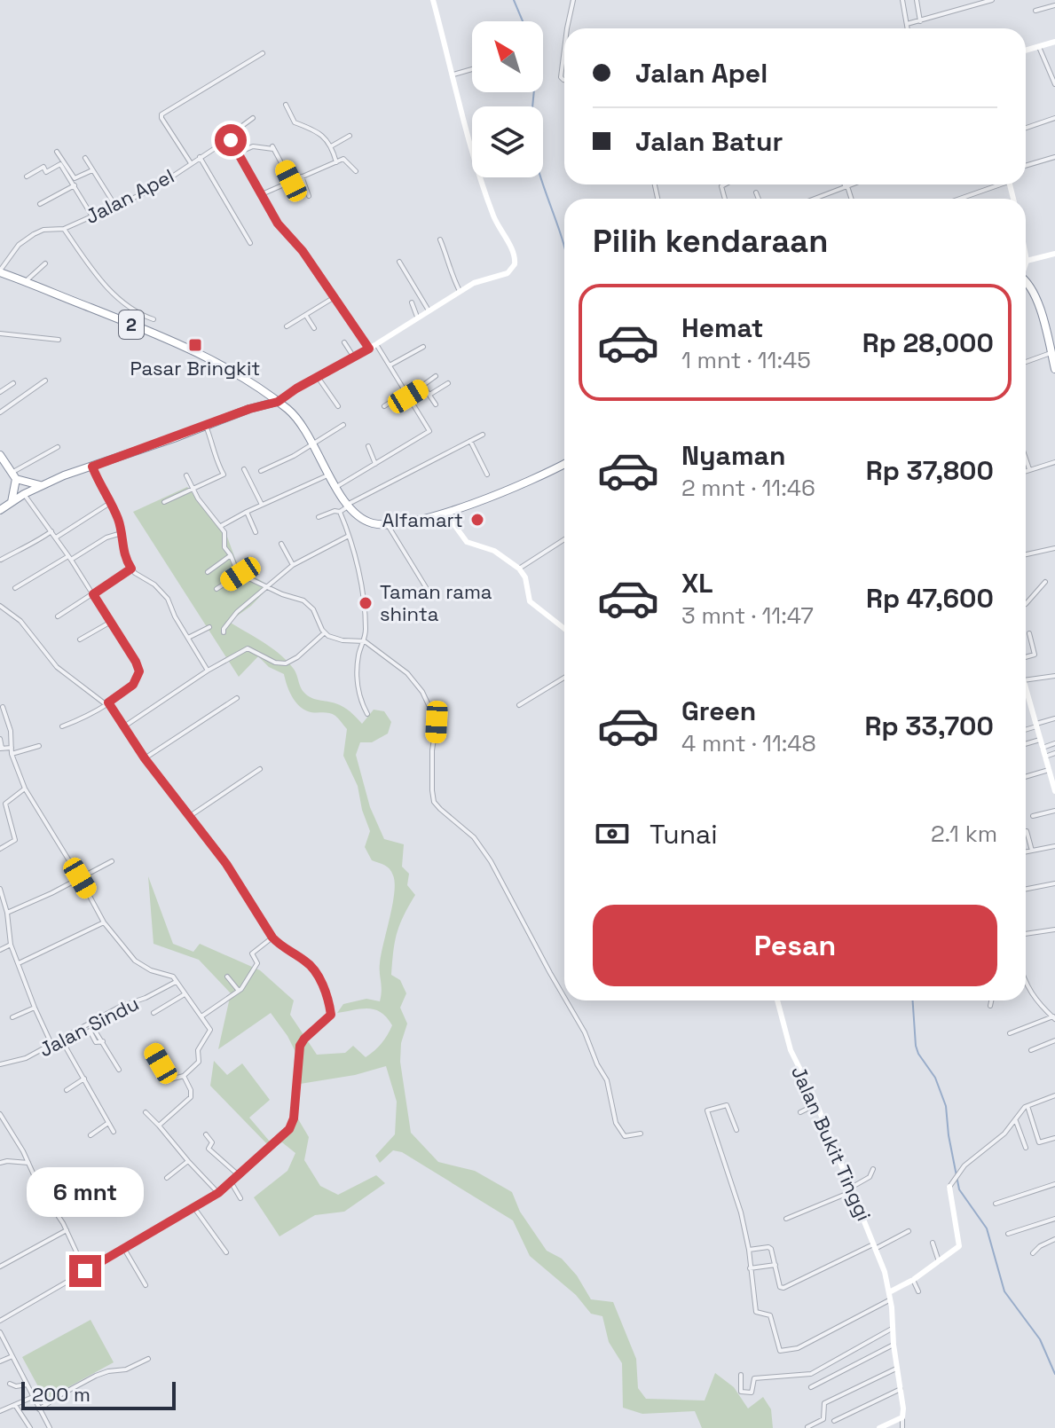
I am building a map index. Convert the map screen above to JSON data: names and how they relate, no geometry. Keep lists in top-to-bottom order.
{
  "streets": {
    "highway": ["2"],
    "street": ["Jalan Apel", "Jalan Sindu", "Jalan Bukit Tinggi"]
  },
  "crossings": [
    ["Jalan Apel", "2"]
  ],
  "places": {
    "transit": ["Pasar Bringkit"],
    "other": ["Alfamart", "Taman rama shinta"]
  },
  "scale_bar": "200 m",
  "north": "top left",
  "page": {
    "banner": ["Jalan Apel", "Jalan Batur"],
    "heading": "Pilih kendaraan",
    "list": [
      {
        "name": "Hemat",
        "note": "1 mnt · 11:45",
        "value": "Rp 28,000"
      },
      {
        "name": "Nyaman",
        "note": "2 mnt · 11:46",
        "value": "Rp 37,800"
      },
      {
        "name": "XL",
        "note": "3 mnt · 11:47",
        "value": "Rp 47,600"
      },
      {
        "name": "Green",
        "note": "4 mnt · 11:48",
        "value": "Rp 33,700"
      }
    ],
    "pay": ["Tunai", "2.1 km"],
    "buttons": "Pesan",
    "bubble": "6 mnt",
    "scale": "200 m"
  }
}
